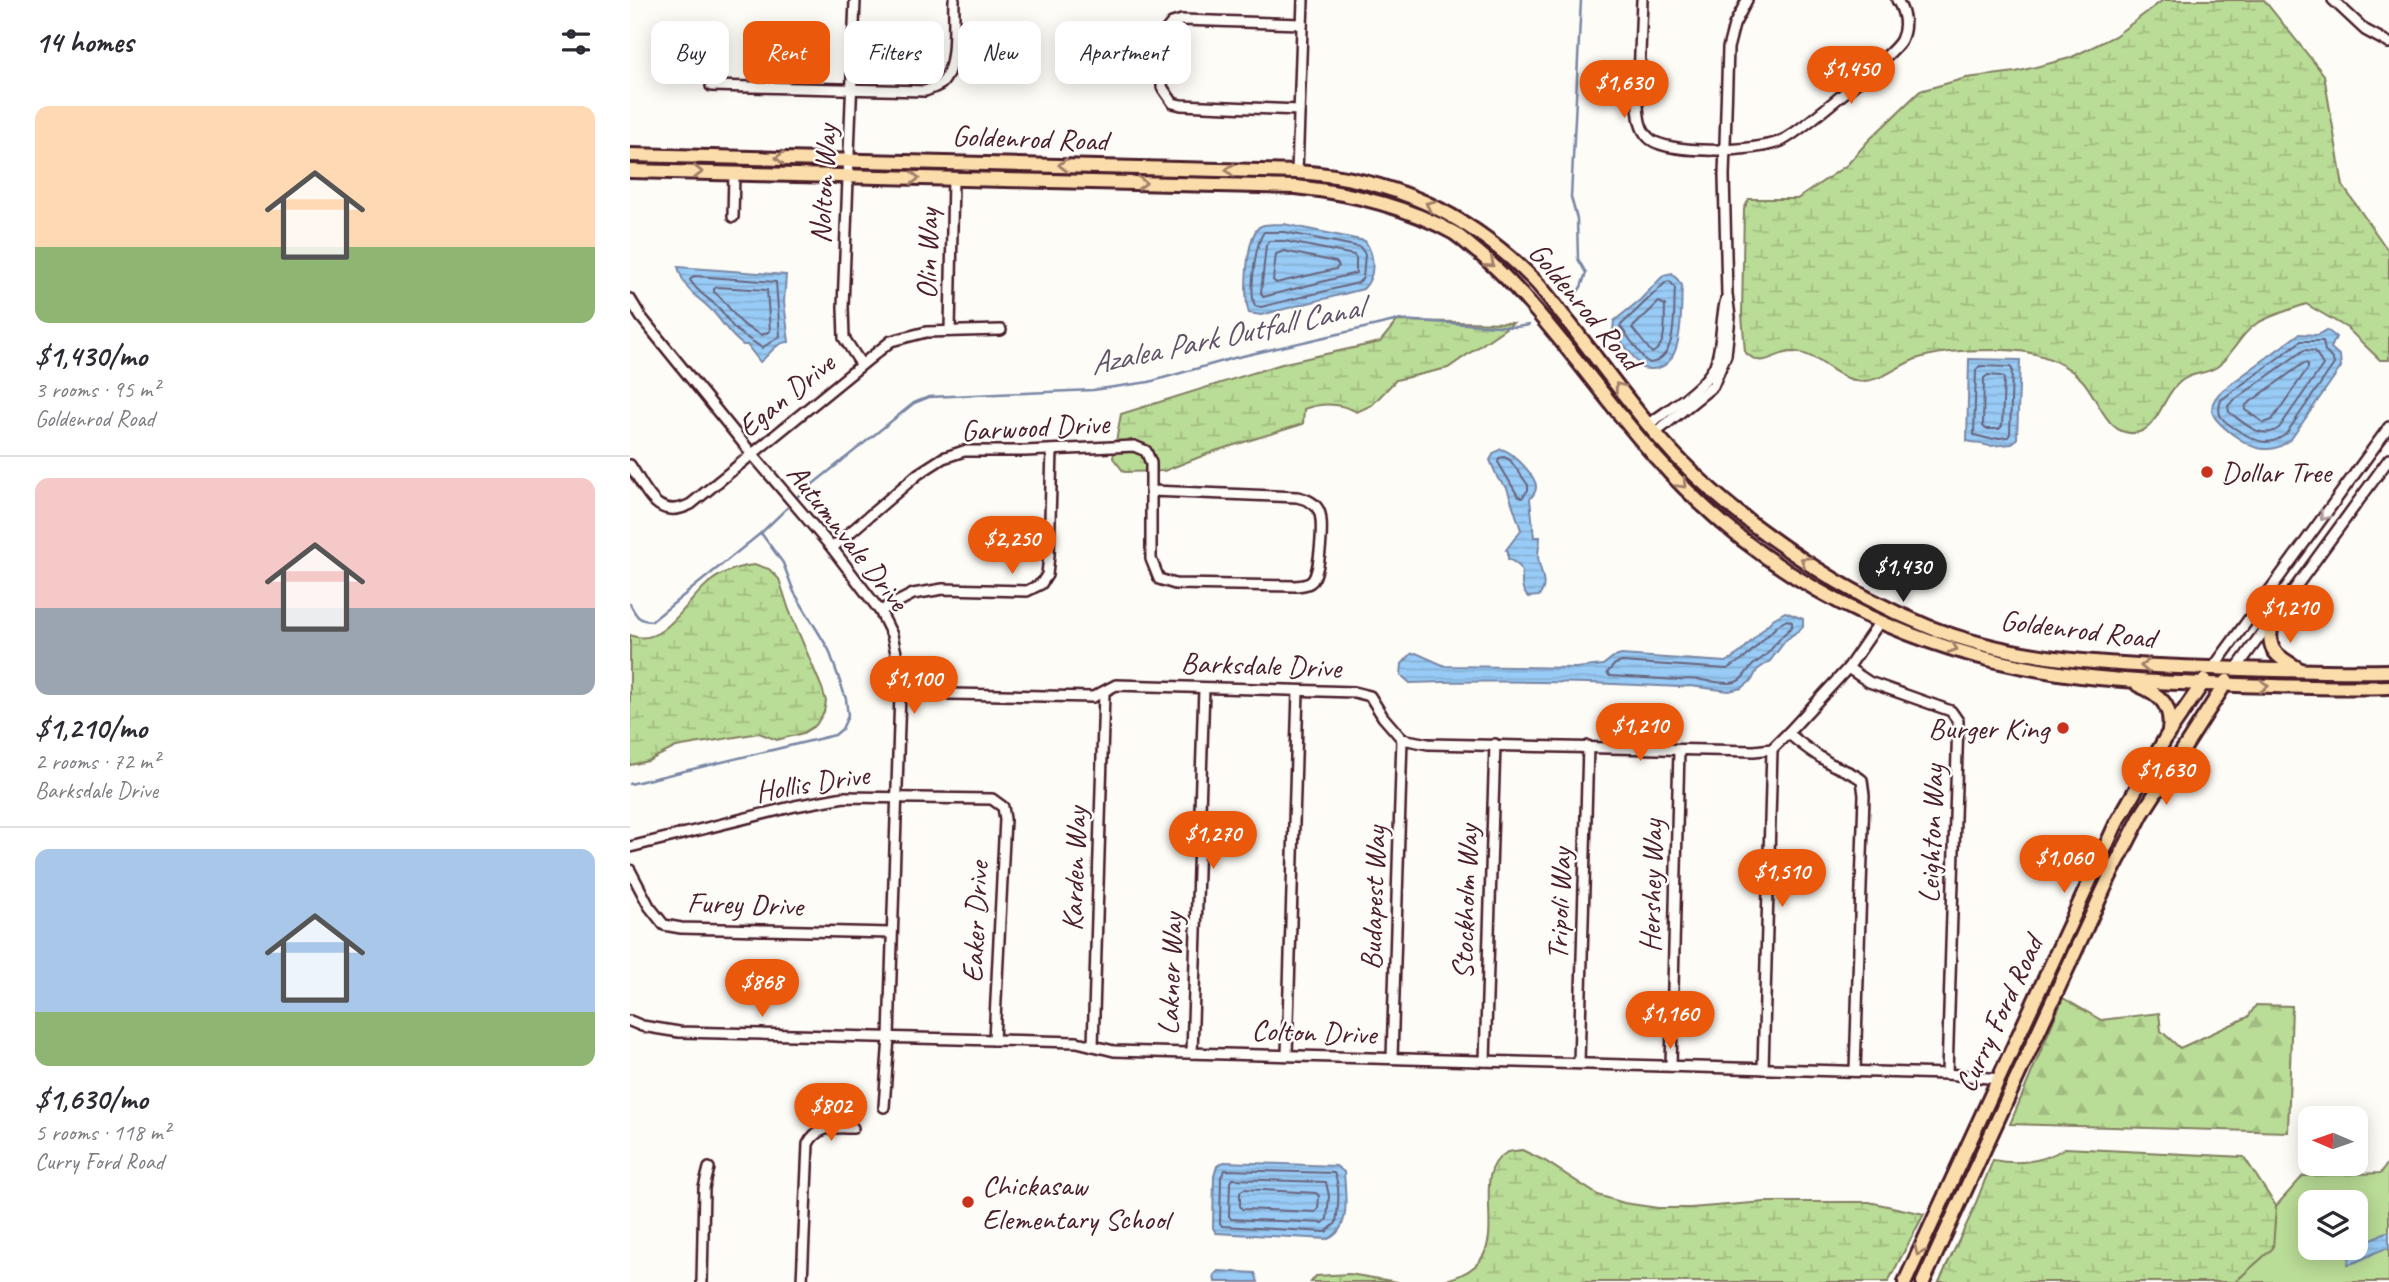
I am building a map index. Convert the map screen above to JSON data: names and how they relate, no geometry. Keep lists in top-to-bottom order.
{
  "streets": {
    "main road": ["Goldenrod Road", "Curry Ford Road"],
    "street": [
      "Nolton Way",
      "Olin Way",
      "Egan Drive",
      "Garwood Drive",
      "Autumnvale Drive",
      "Barksdale Drive",
      "Hollis Drive",
      "Leighton Way",
      "Karden Way",
      "Hershey Way",
      "Budapest Way",
      "Stockholm Way",
      "Furey Drive",
      "Tripoli Way",
      "Eaker Drive",
      "Lakner Way",
      "Colton Drive"
    ]
  },
  "crossings": [
    ["Goldenrod Road", "Nolton Way"],
    ["Goldenrod Road", "Olin Way"],
    ["Goldenrod Road", "Curry Ford Road"],
    ["Nolton Way", "Egan Drive"],
    ["Olin Way", "Egan Drive"],
    ["Egan Drive", "Autumnvale Drive"],
    ["Garwood Drive", "Autumnvale Drive"],
    ["Autumnvale Drive", "Barksdale Drive"],
    ["Autumnvale Drive", "Hollis Drive"],
    ["Autumnvale Drive", "Furey Drive"],
    ["Autumnvale Drive", "Colton Drive"],
    ["Barksdale Drive", "Karden Way"],
    ["Barksdale Drive", "Budapest Way"],
    ["Barksdale Drive", "Lakner Way"],
    ["Hollis Drive", "Eaker Drive"],
    ["Leighton Way", "Colton Drive"],
    ["Karden Way", "Colton Drive"],
    ["Hershey Way", "Colton Drive"],
    ["Budapest Way", "Colton Drive"],
    ["Stockholm Way", "Colton Drive"],
    ["Tripoli Way", "Colton Drive"],
    ["Eaker Drive", "Colton Drive"],
    ["Lakner Way", "Colton Drive"],
    ["Curry Ford Road", "Colton Drive"]
  ],
  "water": ["Azalea Park Outfall Canal"],
  "places": ["Dollar Tree", "Burger King", "Chickasaw Elementary School"],
  "north": "left",
  "page": {
    "heading": "14 homes",
    "chip": [
      "Buy",
      "Rent",
      "Filters",
      "New",
      "Apartment"
    ],
    "price": [
      "$1,450",
      "$1,630",
      "$2,250",
      "$1,430",
      "$1,210",
      "$1,100",
      "$1,210",
      "$1,630",
      "$1,270",
      "$1,060",
      "$1,510",
      "$868",
      "$1,160",
      "$802"
    ],
    "list": [
      {
        "name": "$1,430/mo",
        "note": "3 rooms · 95 m² · Goldenrod Road"
      },
      {
        "name": "$1,210/mo",
        "note": "2 rooms · 72 m² · Barksdale Drive"
      },
      {
        "name": "$1,630/mo",
        "note": "5 rooms · 118 m² · Curry Ford Road"
      }
    ]
  }
}
